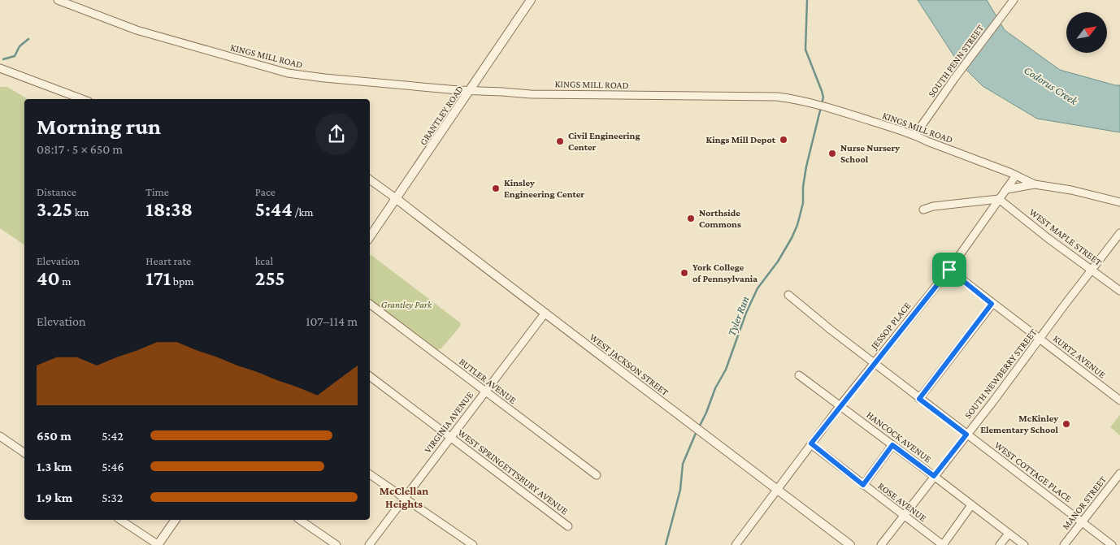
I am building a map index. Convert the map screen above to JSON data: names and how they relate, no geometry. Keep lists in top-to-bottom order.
{
  "streets": {
    "street": [
      "KINGS MILL ROAD",
      "SOUTH PENN STREET",
      "GRANTLEY ROAD",
      "WEST MAPLE STREET",
      "JESSOP PLACE",
      "KURTZ AVENUE",
      "WEST JACKSON STREET",
      "SOUTH NEWBERRY STREET",
      "BUTLER AVENUE",
      "VIRGINIA AVENUE",
      "HANCOCK AVENUE",
      "WEST SPRINGETTSBURY AVENUE",
      "WEST COTTAGE PLACE",
      "ROSE AVENUE",
      "MANOR STREET"
    ]
  },
  "crossings": [
    ["KINGS MILL ROAD", "SOUTH PENN STREET"],
    ["KINGS MILL ROAD", "GRANTLEY ROAD"],
    ["KINGS MILL ROAD", "JESSOP PLACE"],
    ["GRANTLEY ROAD", "WEST JACKSON STREET"],
    ["WEST MAPLE STREET", "JESSOP PLACE"],
    ["WEST MAPLE STREET", "SOUTH NEWBERRY STREET"],
    ["JESSOP PLACE", "KURTZ AVENUE"],
    ["JESSOP PLACE", "WEST JACKSON STREET"],
    ["JESSOP PLACE", "HANCOCK AVENUE"],
    ["JESSOP PLACE", "WEST COTTAGE PLACE"],
    ["JESSOP PLACE", "ROSE AVENUE"],
    ["KURTZ AVENUE", "SOUTH NEWBERRY STREET"],
    ["WEST JACKSON STREET", "VIRGINIA AVENUE"],
    ["SOUTH NEWBERRY STREET", "HANCOCK AVENUE"],
    ["SOUTH NEWBERRY STREET", "WEST COTTAGE PLACE"],
    ["SOUTH NEWBERRY STREET", "ROSE AVENUE"],
    ["BUTLER AVENUE", "VIRGINIA AVENUE"],
    ["VIRGINIA AVENUE", "WEST SPRINGETTSBURY AVENUE"],
    ["WEST COTTAGE PLACE", "MANOR STREET"]
  ],
  "districts": ["McClellan Heights"],
  "water": ["Codorus Creek", "Tyler Run"],
  "parks": ["Grantley Park"],
  "places": [
    "Kings Mill Depot",
    "Civil Engineering Center",
    "Nurse Nursery School",
    "Kinsley Engineering Center",
    "Northside Commons",
    "York College of Pennsylvania",
    "McKinley Elementary School"
  ],
  "north": "top right",
  "page": {
    "heading": ["Morning run", "08:17 · 5 × 650 m"],
    "stats": [
      ["Distance", "3.25 km"],
      ["Time", "18:38"],
      ["Pace", "5:44 /km"],
      ["Elevation", "40 m"],
      ["Heart rate", "171 bpm"],
      ["kcal", "255"]
    ],
    "chart": ["Elevation", "107–114 m"],
    "list": [
      {
        "name": "650 m",
        "note": "5:42"
      },
      {
        "name": "1.3 km",
        "note": "5:46"
      },
      {
        "name": "1.9 km",
        "note": "5:32"
      }
    ]
  }
}
